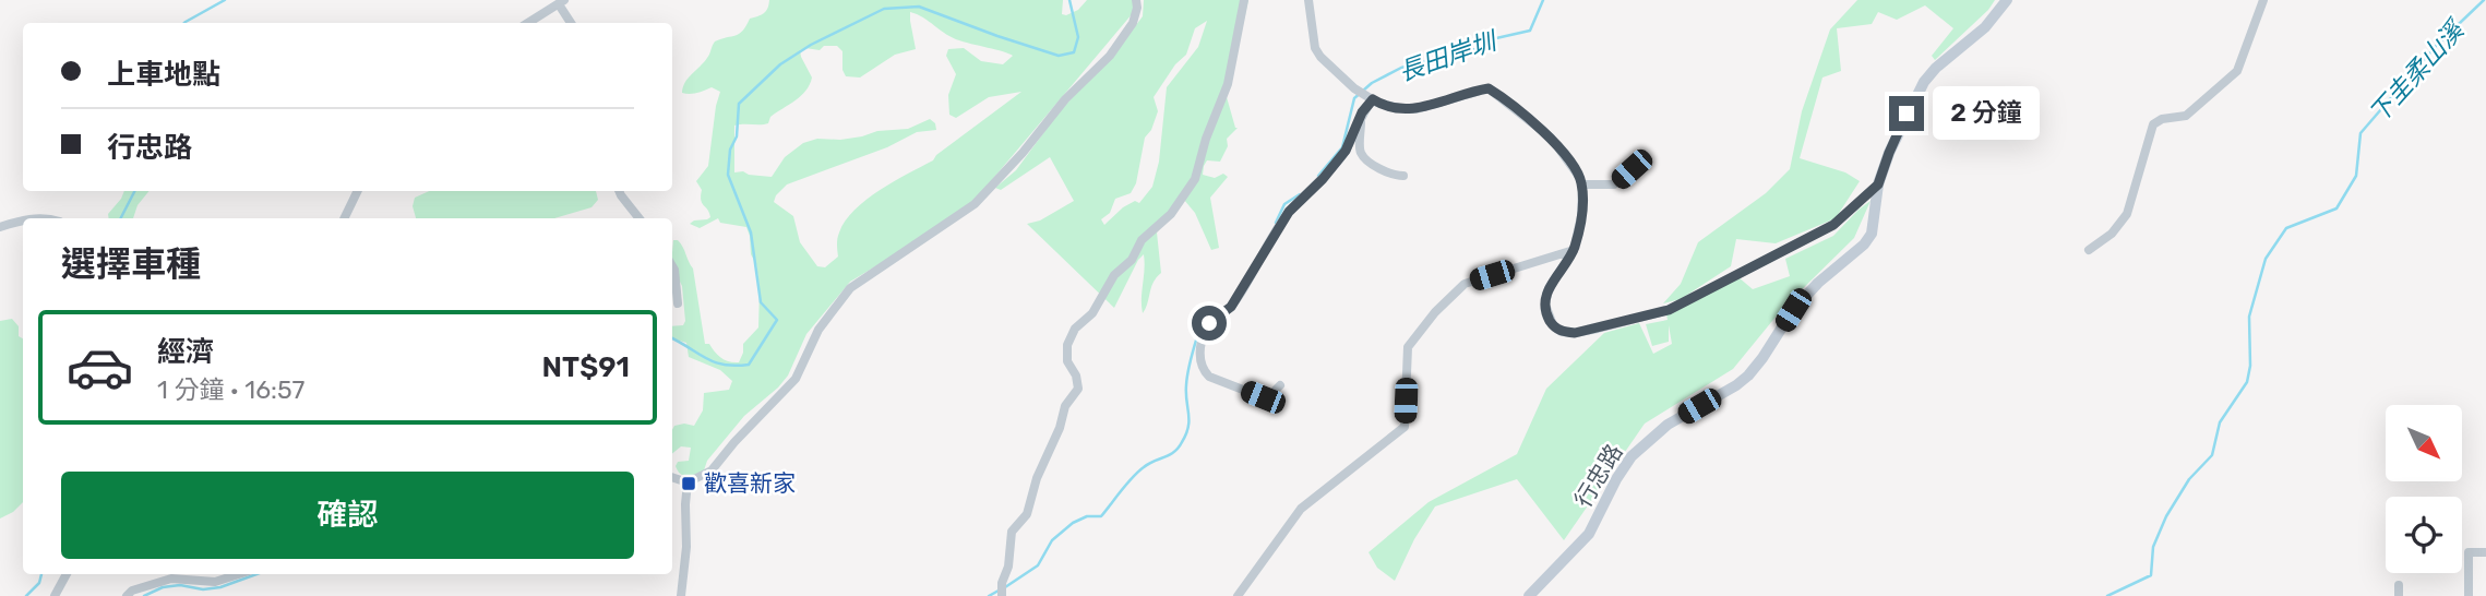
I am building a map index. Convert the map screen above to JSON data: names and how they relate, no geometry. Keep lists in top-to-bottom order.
{
  "streets": {
    "street": ["行忠路"]
  },
  "water": ["長田岸圳", "下圭柔山溪"],
  "places": {
    "transit": ["歡喜新家"]
  },
  "north": "bottom right",
  "page": {
    "banner": ["上車地點", "行忠路"],
    "bubble": "2 分鐘",
    "heading": "選擇車種",
    "list": [
      {
        "name": "經濟",
        "note": "1 分鐘 · 16:57",
        "value": "NT$91"
      }
    ],
    "buttons": "確認"
  }
}
